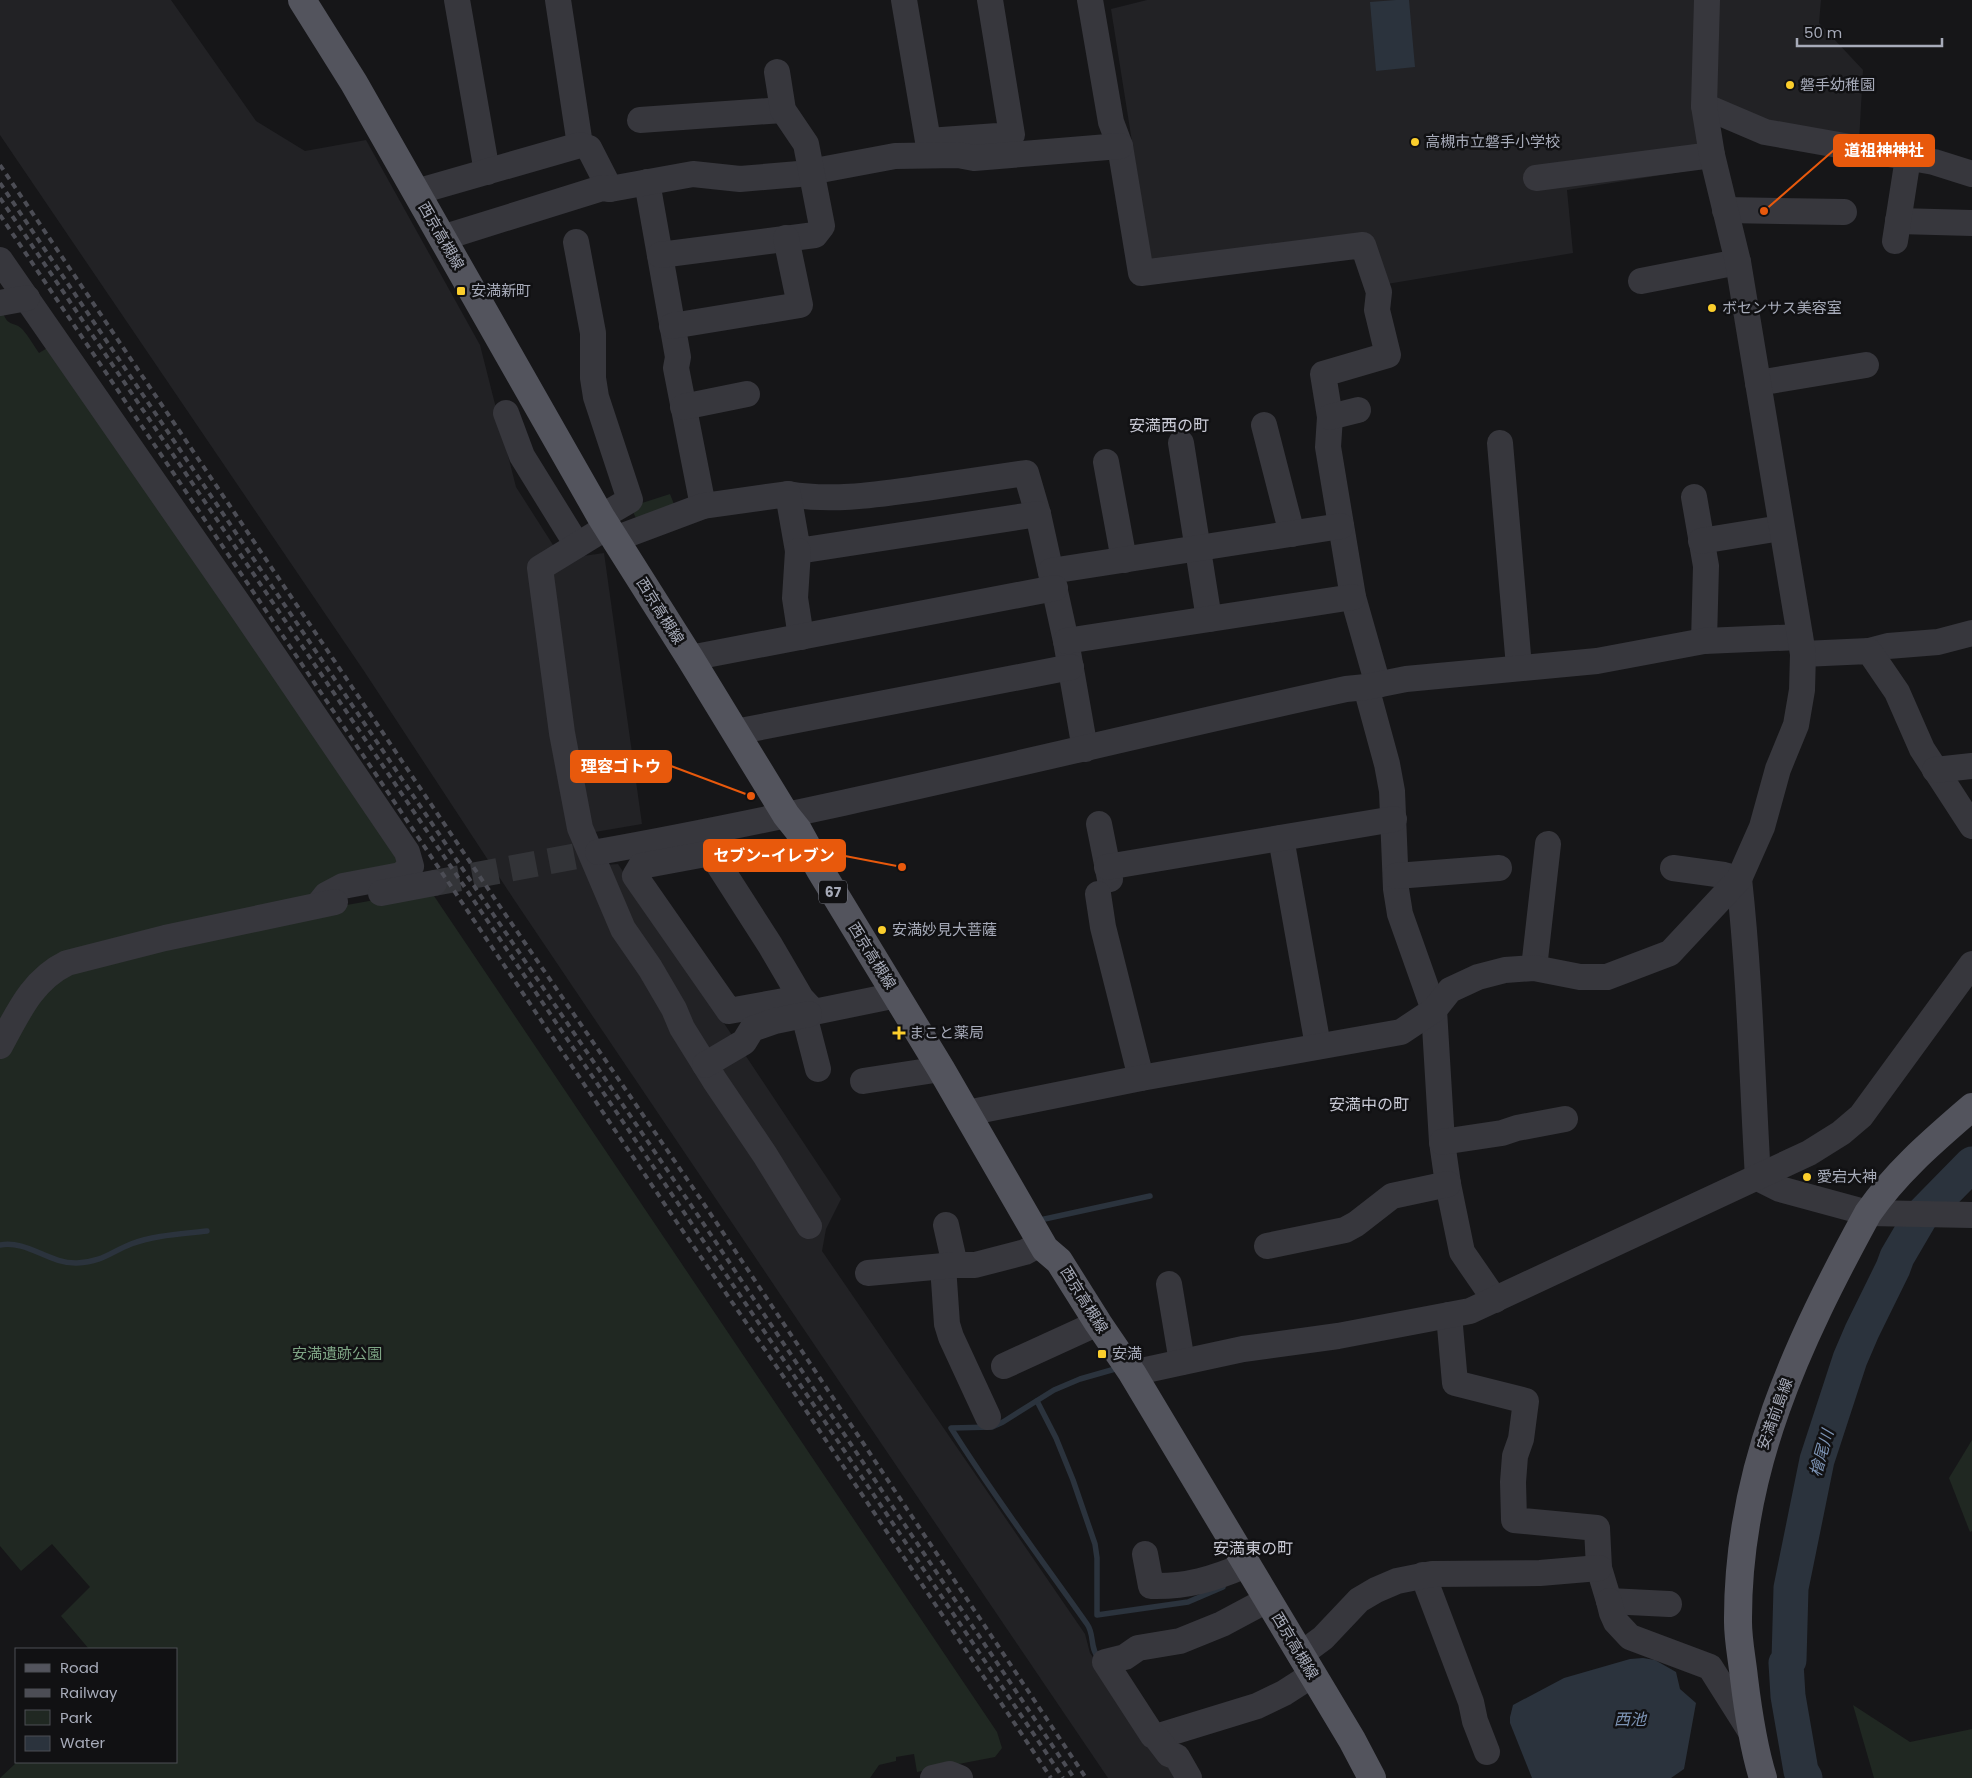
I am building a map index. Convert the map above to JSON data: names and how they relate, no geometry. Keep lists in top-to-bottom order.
{
  "streets": {
    "main road": ["西京高槻線", "67", "安満前島線"]
  },
  "districts": ["安満西の町", "安満中の町", "安満東の町"],
  "water": ["檜尾川", "西池"],
  "parks": ["安満遺跡公園"],
  "places": {
    "other": [
      "磐手幼稚園",
      "高槻市立磐手小学校",
      "道祖神神社",
      "ボセンサス美容室",
      "理容ゴトウ",
      "セブン-イレブン",
      "安満妙見大菩薩",
      "愛宕大神"
    ],
    "transit": ["安満新町", "安満"],
    "health": ["まこと薬局"]
  },
  "legend": [
    "Road",
    "Railway",
    "Park",
    "Water"
  ],
  "scale_bar": "50 m"
}
